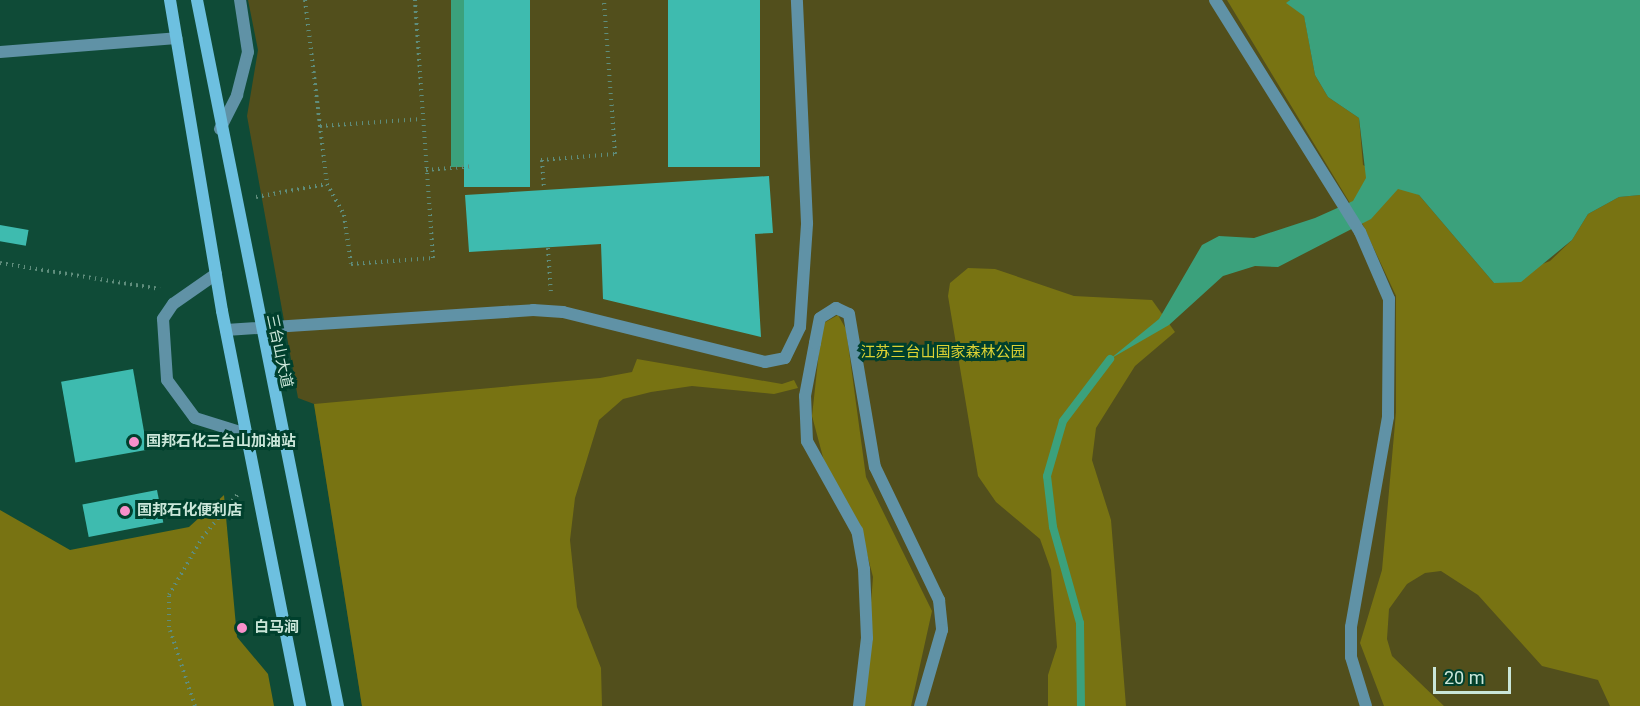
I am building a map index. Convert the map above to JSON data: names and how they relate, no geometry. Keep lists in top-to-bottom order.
{
  "streets": {
    "main road": ["三台山大道"]
  },
  "parks": ["江苏三台山国家森林公园"],
  "places": ["国邦石化三台山加油站", "国邦石化便利店", "白马涧"],
  "scale_bar": "20 m"
}
